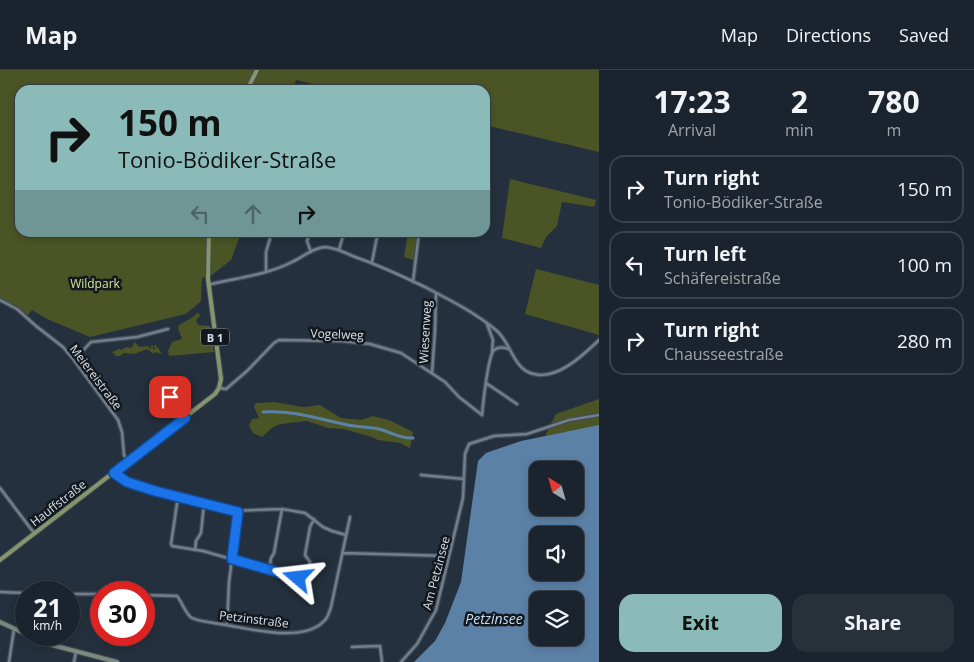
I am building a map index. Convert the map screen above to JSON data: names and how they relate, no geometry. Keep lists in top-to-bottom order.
{
  "streets": {
    "main road": ["B 1", "Hauffstraße"],
    "street": [
      "Wiesenweg",
      "Vogelweg",
      "Meiereistraße",
      "Am Petzinsee",
      "Petzinstraße"
    ]
  },
  "crossings": [
    ["Wiesenweg", "Vogelweg"],
    ["Vogelweg", "B 1"],
    ["Vogelweg", "Hauffstraße"],
    ["B 1", "Hauffstraße"],
    ["Meiereistraße", "Hauffstraße"]
  ],
  "water": ["Petzinsee"],
  "parks": ["Wildpark"],
  "north": "top left",
  "page": {
    "header": "Map",
    "nav": ["Map", "Directions", "Saved"],
    "eta": [
      "17:23",
      "Arrival",
      "2",
      "min",
      "780",
      "m"
    ],
    "turn": ["150 m", "Tonio-Bödiker-Straße"],
    "list": [
      {
        "name": "Turn right",
        "note": "Tonio-Bödiker-Straße",
        "value": "150 m"
      },
      {
        "name": "Turn left",
        "note": "Schäfereistraße",
        "value": "100 m"
      },
      {
        "name": "Turn right",
        "note": "Chausseestraße",
        "value": "280 m"
      }
    ],
    "speed": "21 km/h",
    "limit": "30",
    "buttons": ["Exit", "Share"]
  }
}
